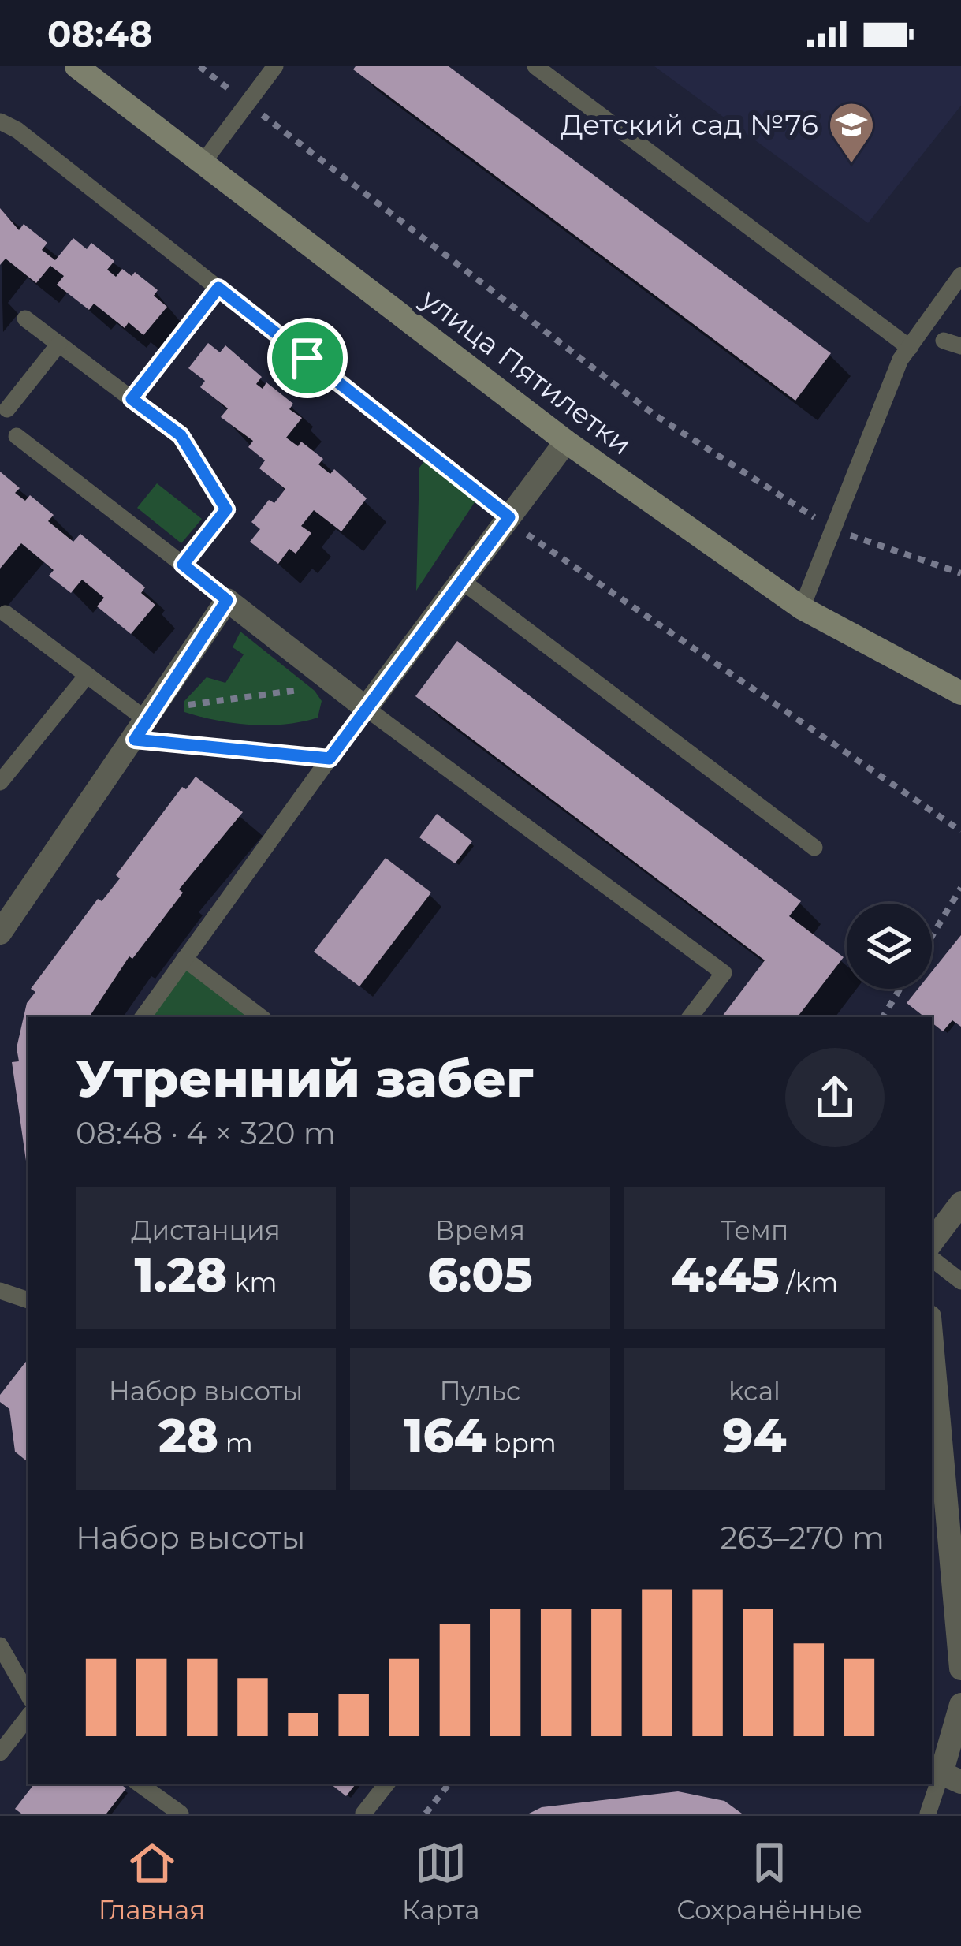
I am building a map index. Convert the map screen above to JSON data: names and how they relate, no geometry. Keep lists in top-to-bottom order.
{
  "streets": {
    "main road": ["улица Пятилетки"]
  },
  "places": {
    "school or university": ["Детский сад №76"]
  },
  "page": {
    "status": "08:48",
    "heading": ["Утренний забег", "08:48 · 4 × 320 m"],
    "stats": [
      ["Дистанция", "1.28 km"],
      ["Время", "6:05"],
      ["Темп", "4:45 /km"],
      ["Набор высоты", "28 m"],
      ["Пульс", "164 bpm"],
      ["kcal", "94"]
    ],
    "chart": ["Набор высоты", "263–270 m"],
    "tabs": ["Главная", "Карта", "Сохранённые"]
  }
}
